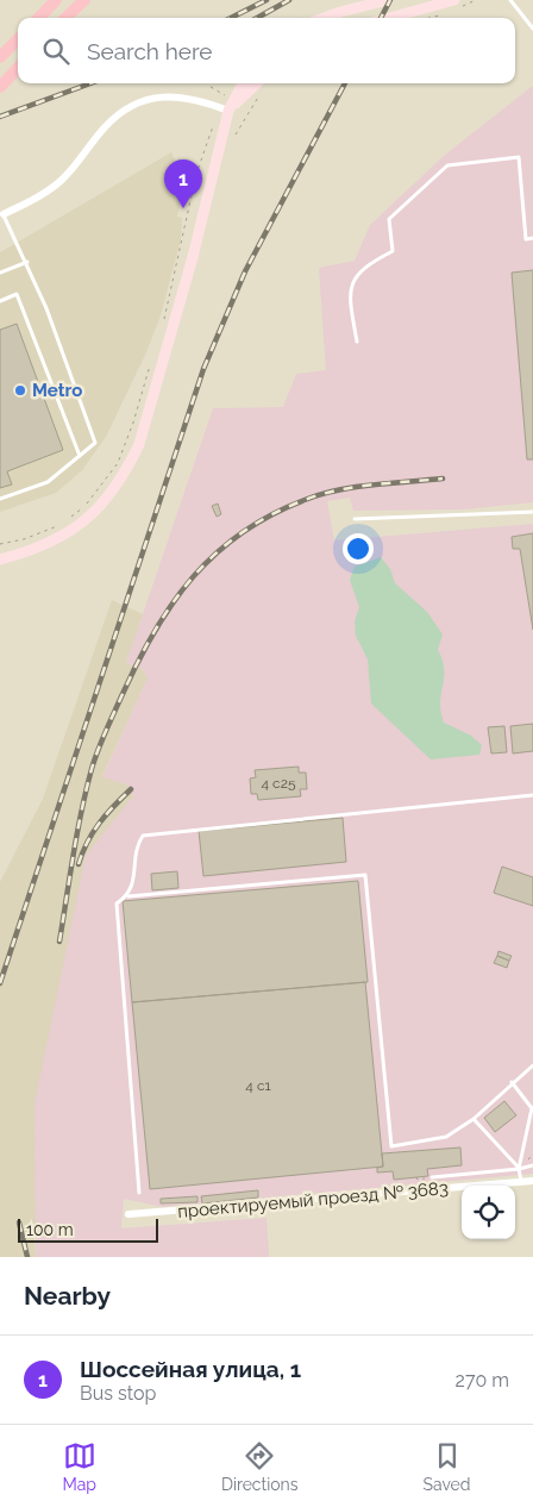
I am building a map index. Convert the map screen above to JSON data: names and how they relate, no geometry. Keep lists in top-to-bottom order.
{
  "streets": {
    "street": ["проектируемый проезд № 3683"]
  },
  "places": ["Metro"],
  "house_numbers": ["4 с25", "4 с1"],
  "scale_bar": "100 m",
  "page": {
    "search": "Search here",
    "pins": "1",
    "scale": "100 m",
    "heading": "Nearby",
    "list": [
      {
        "mark": "1",
        "name": "Шоссейная улица, 1",
        "note": "Bus stop",
        "value": "270 m"
      }
    ],
    "nav": ["Map", "Directions", "Saved"]
  }
}
